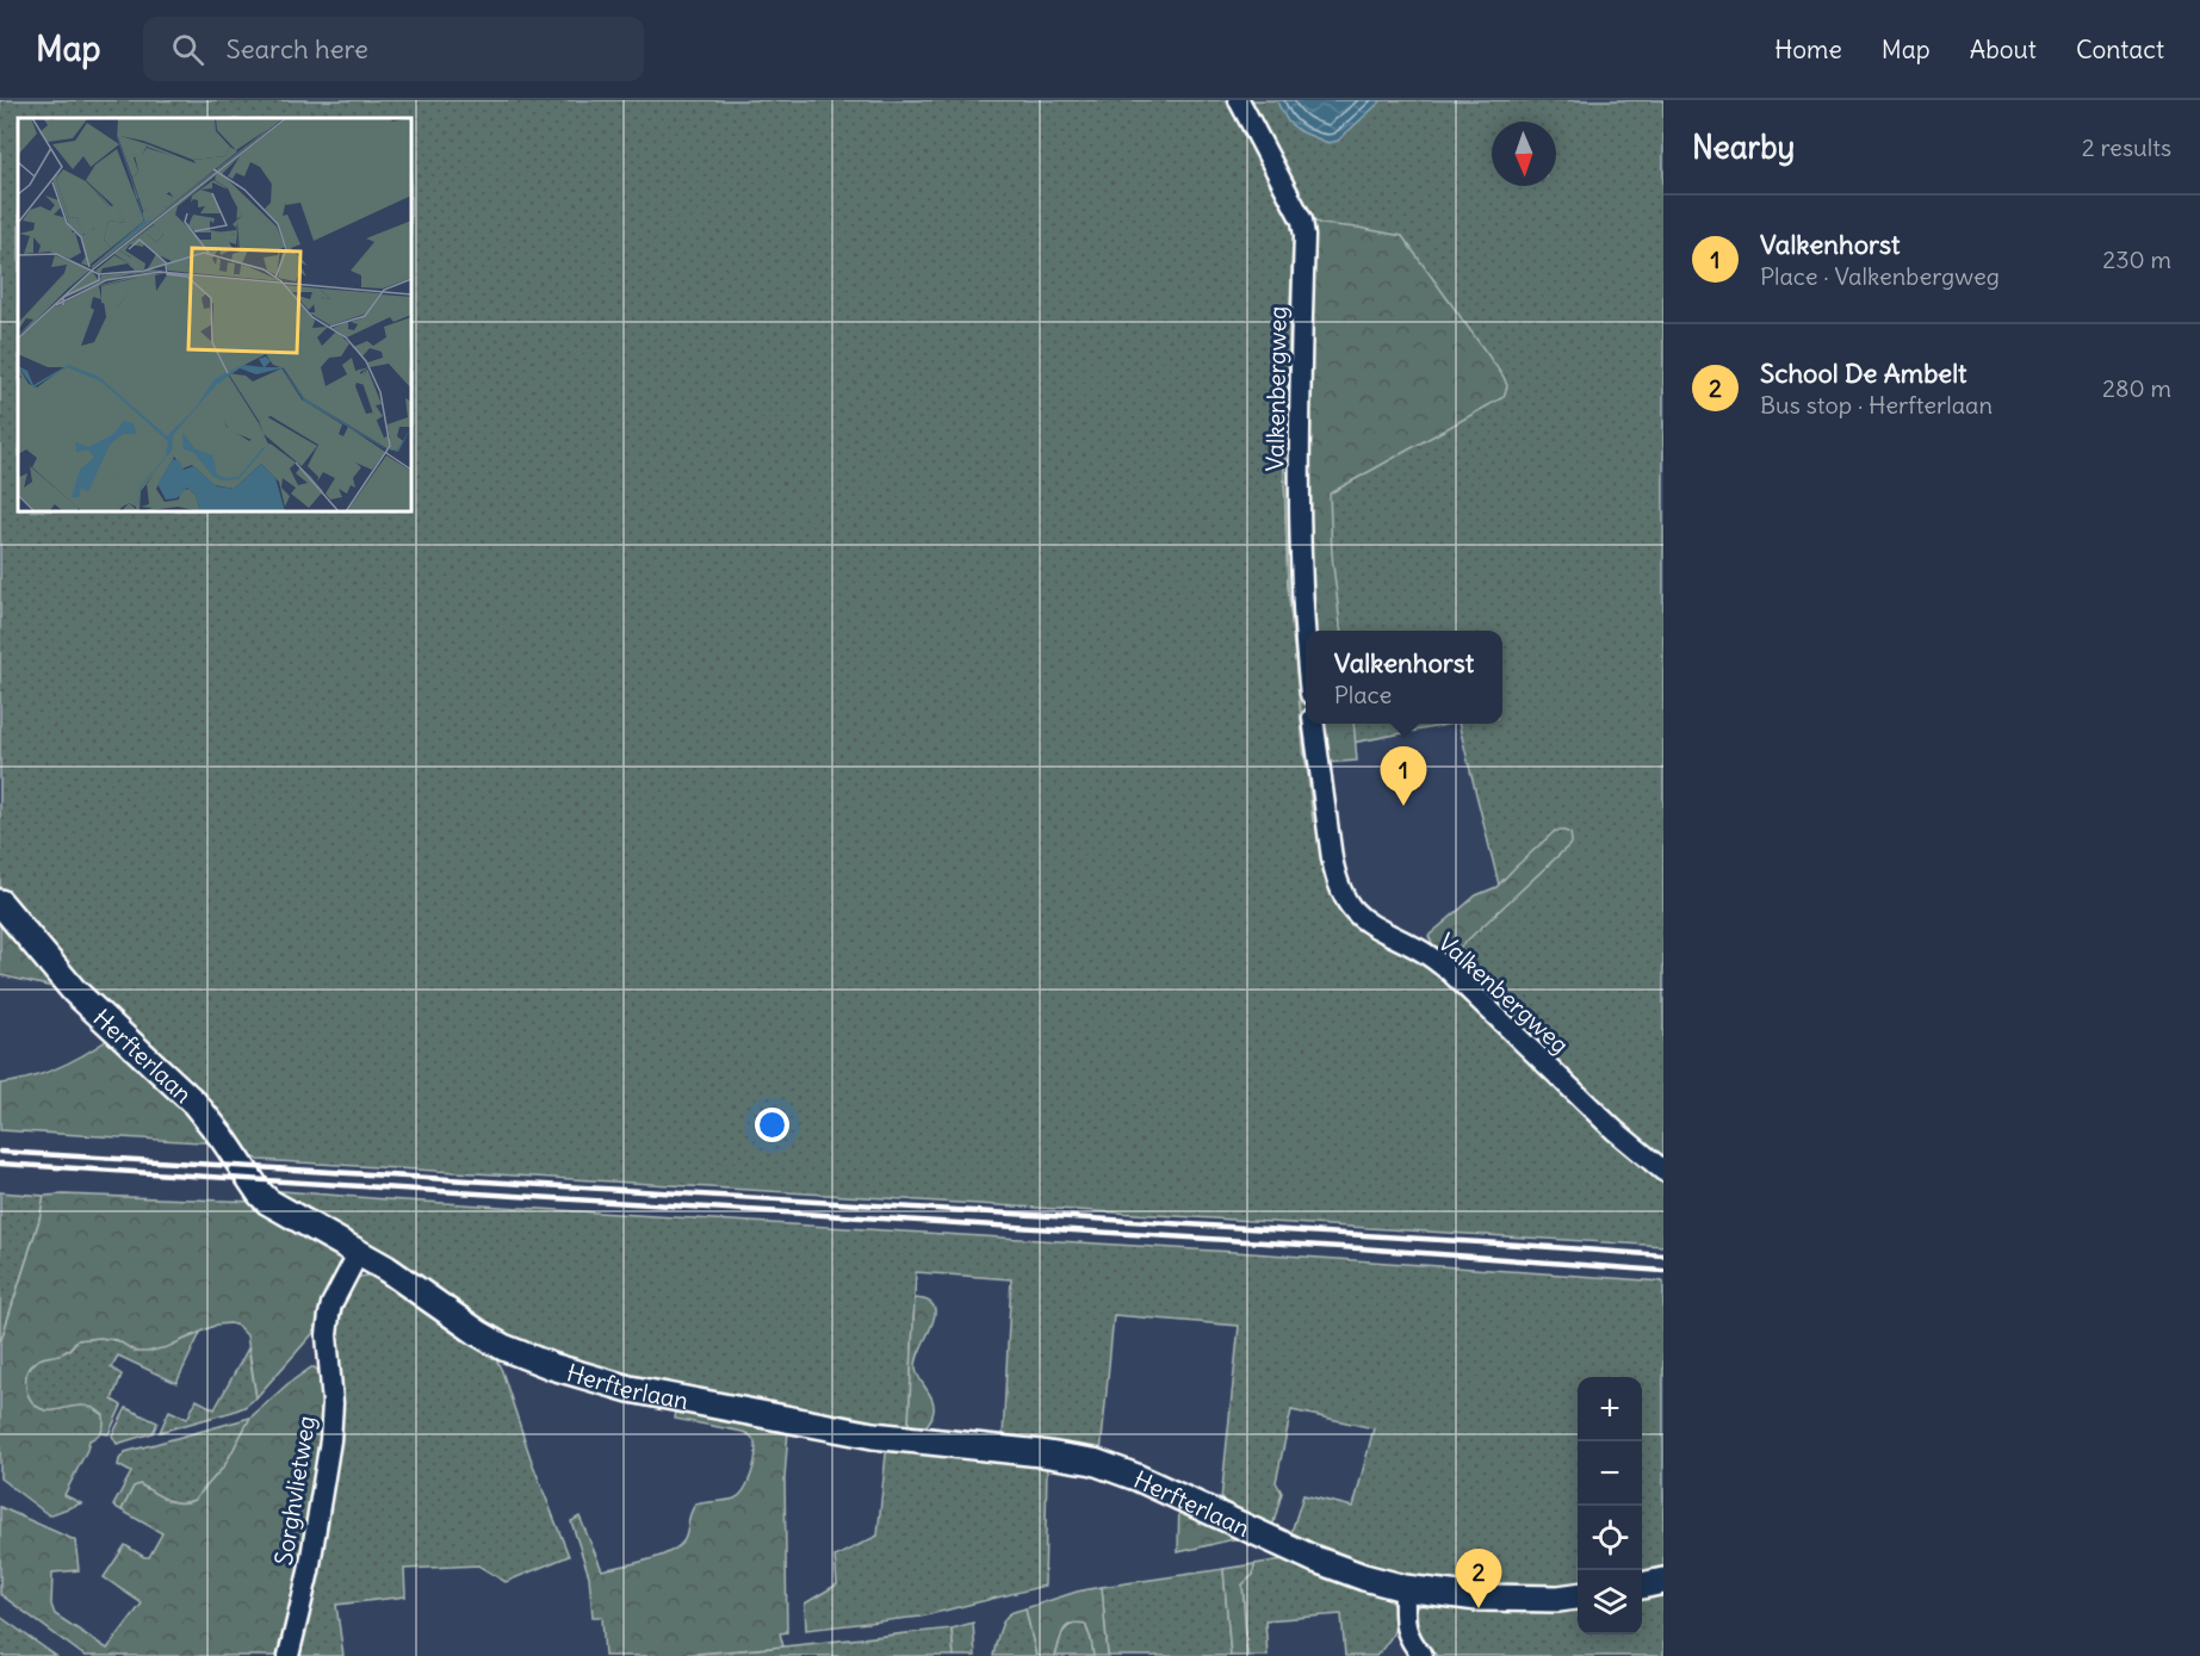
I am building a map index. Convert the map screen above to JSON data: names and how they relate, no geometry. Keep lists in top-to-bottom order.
{
  "streets": {
    "street": ["Valkenbergweg", "Herfterlaan", "Sorghvlietweg"]
  },
  "crossings": [
    ["Herfterlaan", "Sorghvlietweg"]
  ],
  "north": "bottom",
  "page": {
    "header": "Map",
    "search": "Search here",
    "nav": [
      "Home",
      "Map",
      "About",
      "Contact"
    ],
    "heading": ["Nearby", "2 results"],
    "list": [
      {
        "mark": "1",
        "name": "Valkenhorst",
        "note": "Place · Valkenbergweg",
        "value": "230 m"
      },
      {
        "mark": "2",
        "name": "School De Ambelt",
        "note": "Bus stop · Herfterlaan",
        "value": "280 m"
      }
    ],
    "popup": ["Valkenhorst", "Place"],
    "pins": ["1", "2"],
    "map_buttons": ["+", "−"]
  }
}
